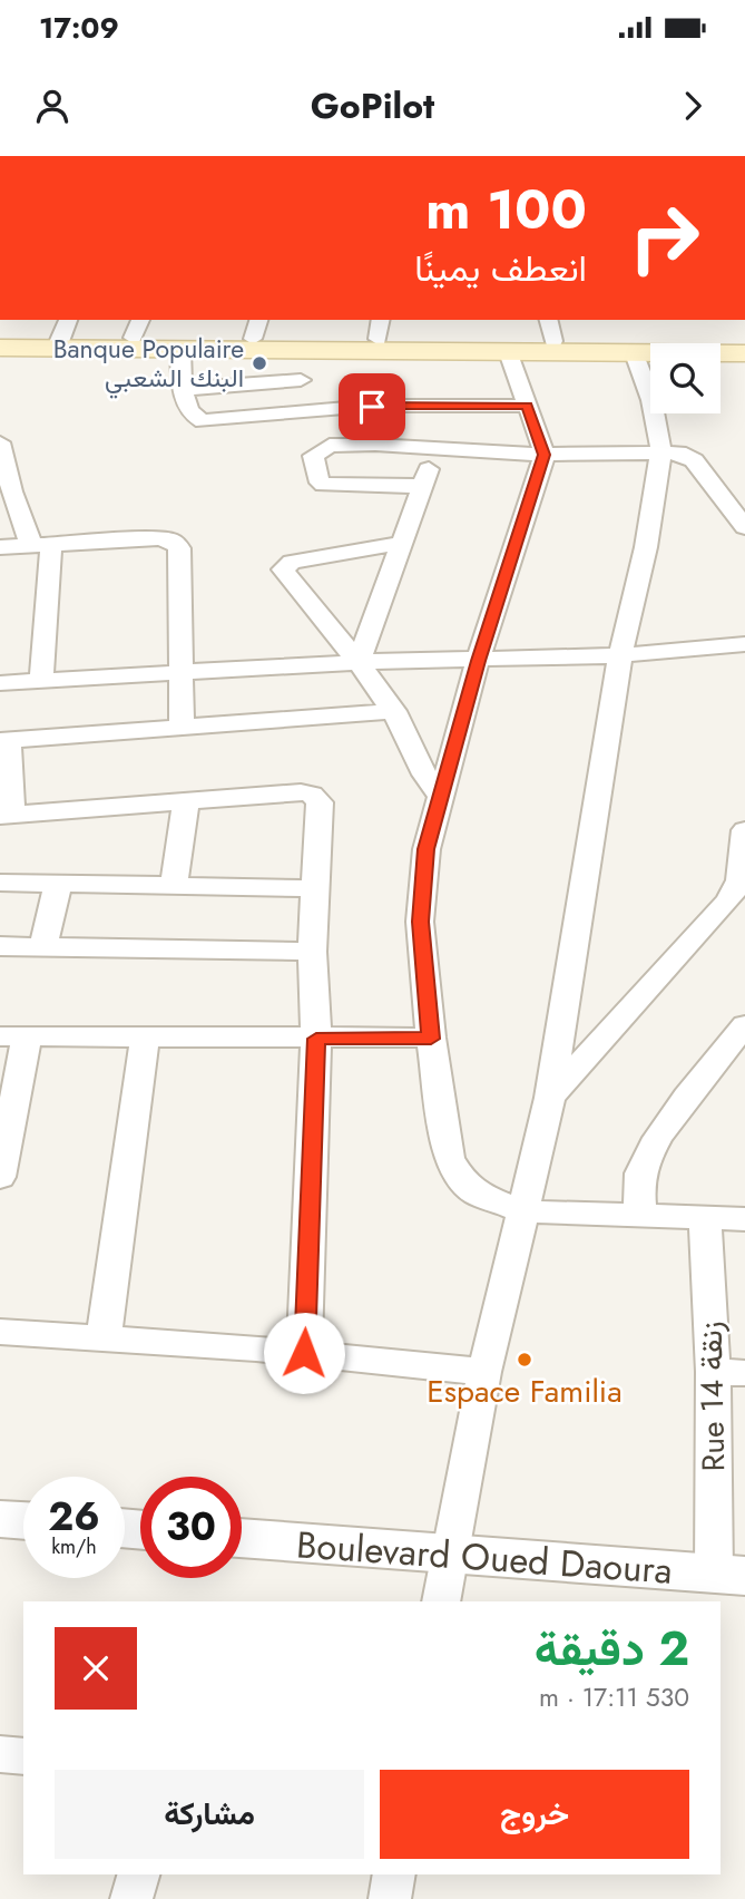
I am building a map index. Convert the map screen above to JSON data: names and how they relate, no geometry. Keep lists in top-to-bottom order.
{
  "streets": {
    "street": ["Rue 14 زنقة", "Boulevard Oued Daoura"]
  },
  "crossings": [
    ["Rue 14 زنقة", "Boulevard Oued Daoura"]
  ],
  "places": ["Banque Populaire البنك الشعبي", "Espace Familia"],
  "page": {
    "status": "17:09",
    "header": "GoPilot",
    "turn": ["100 m", "انعطف يمينًا"],
    "speed": "26 km/h",
    "limit": "30",
    "heading": ["2 دقيقة", "530 m · 17:11"],
    "buttons": ["خروج", "مشاركة"]
  }
}
